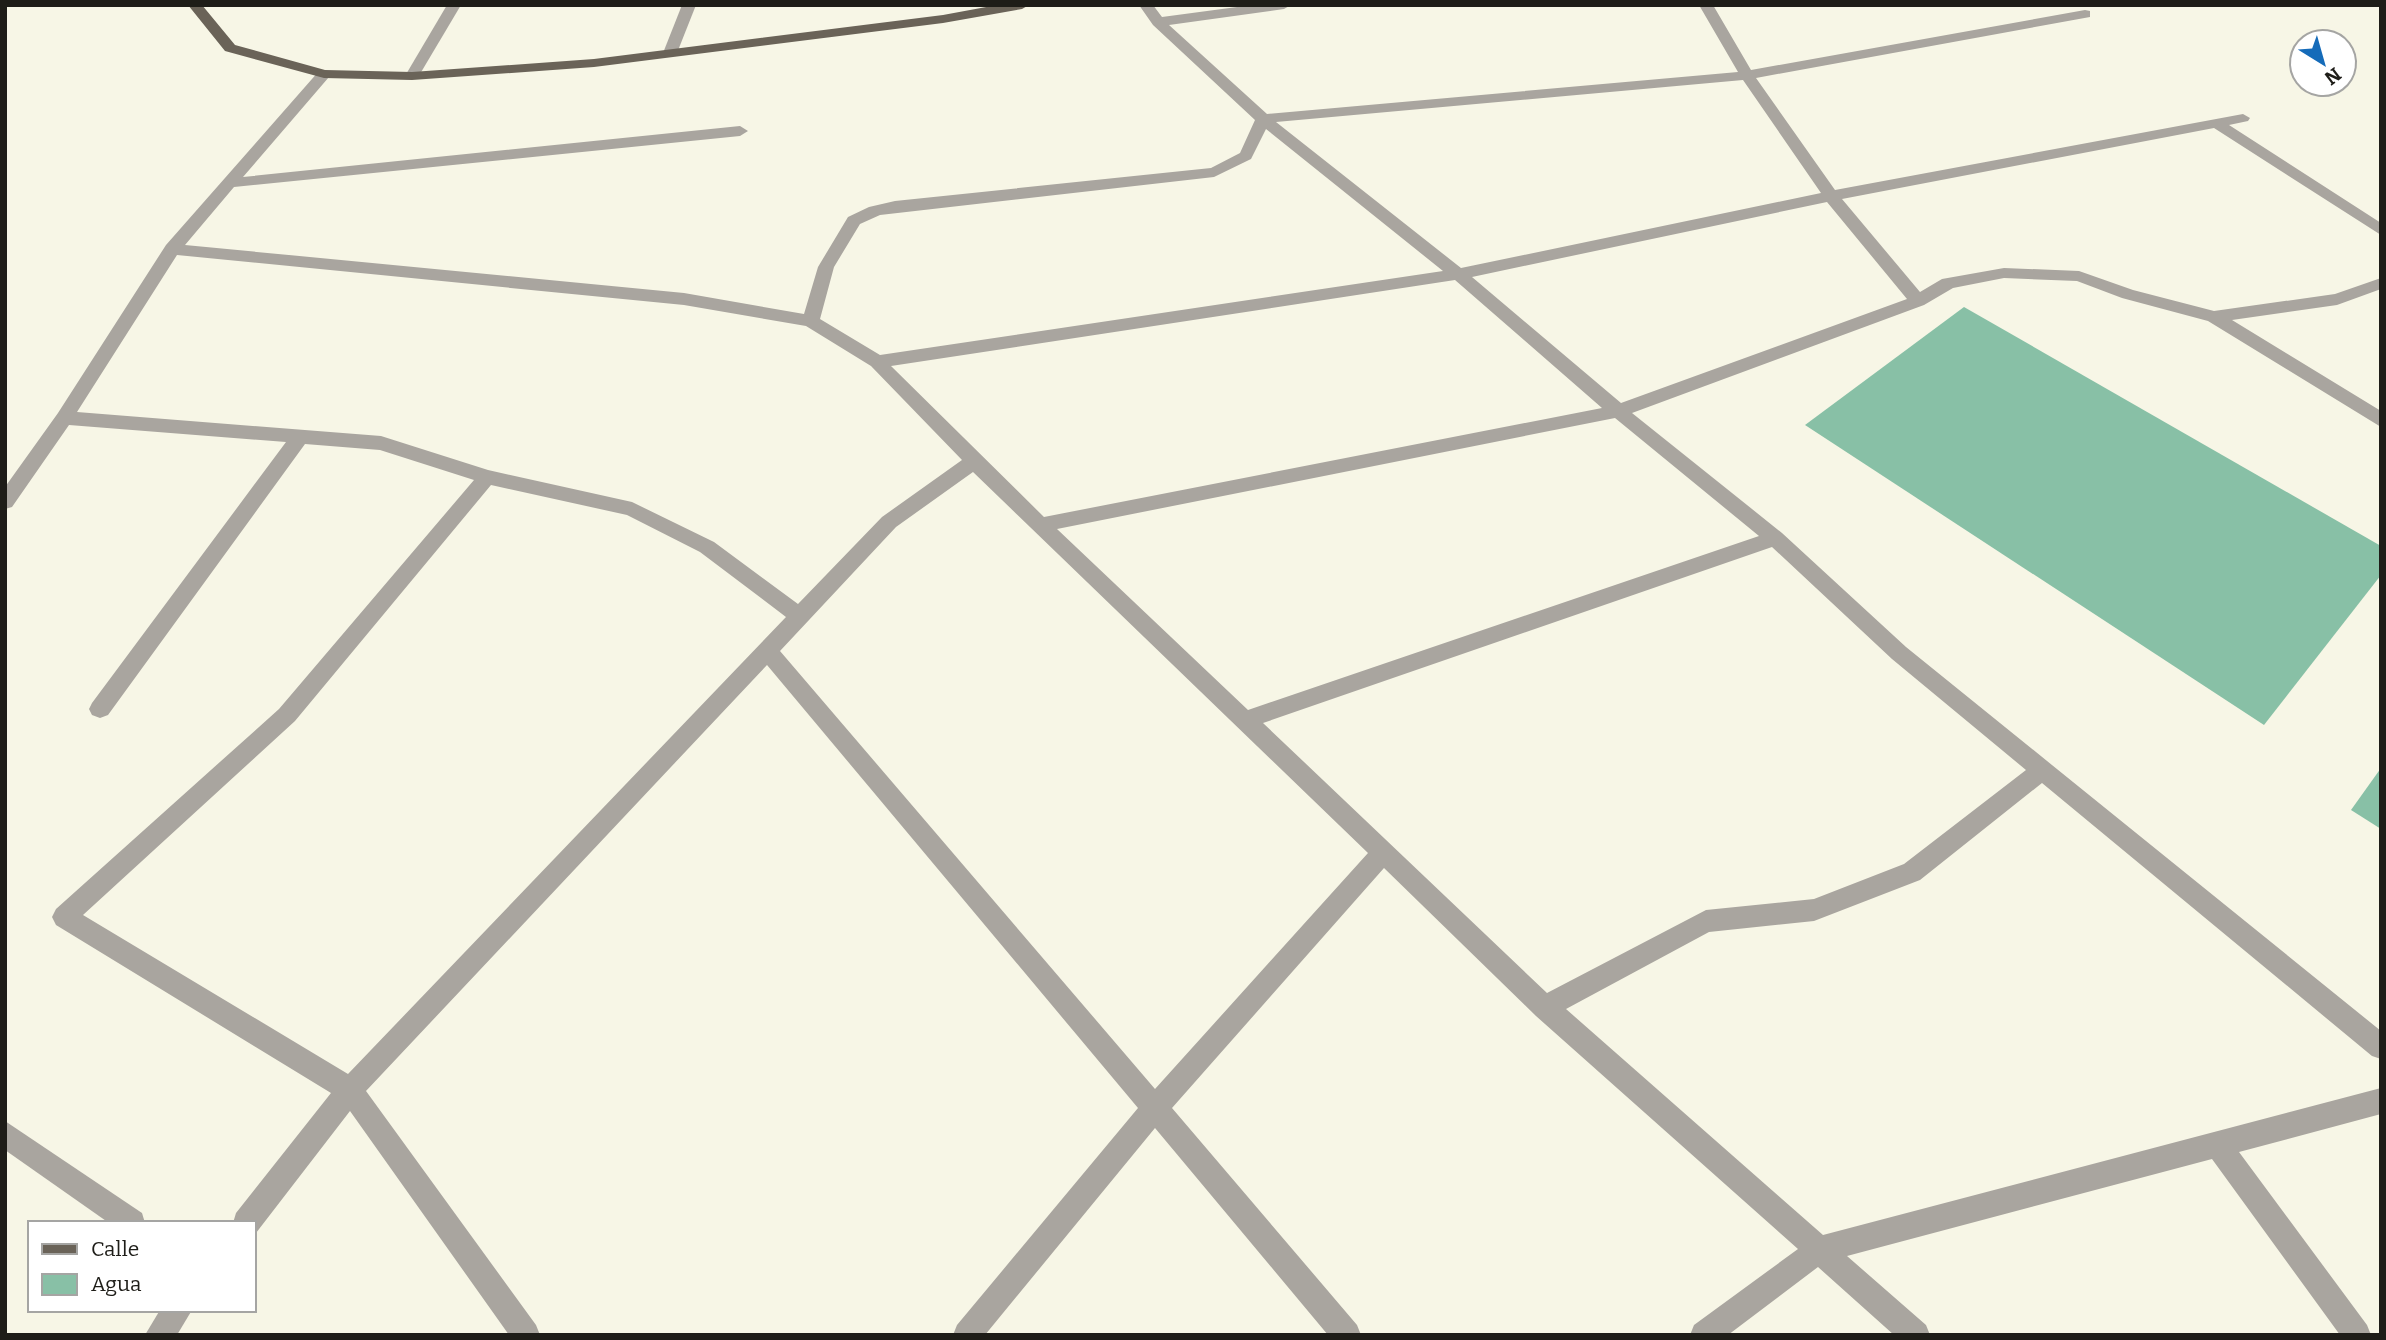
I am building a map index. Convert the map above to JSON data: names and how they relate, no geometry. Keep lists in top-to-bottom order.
{
  "legend": ["Calle", "Agua"],
  "north": "bottom right"
}
